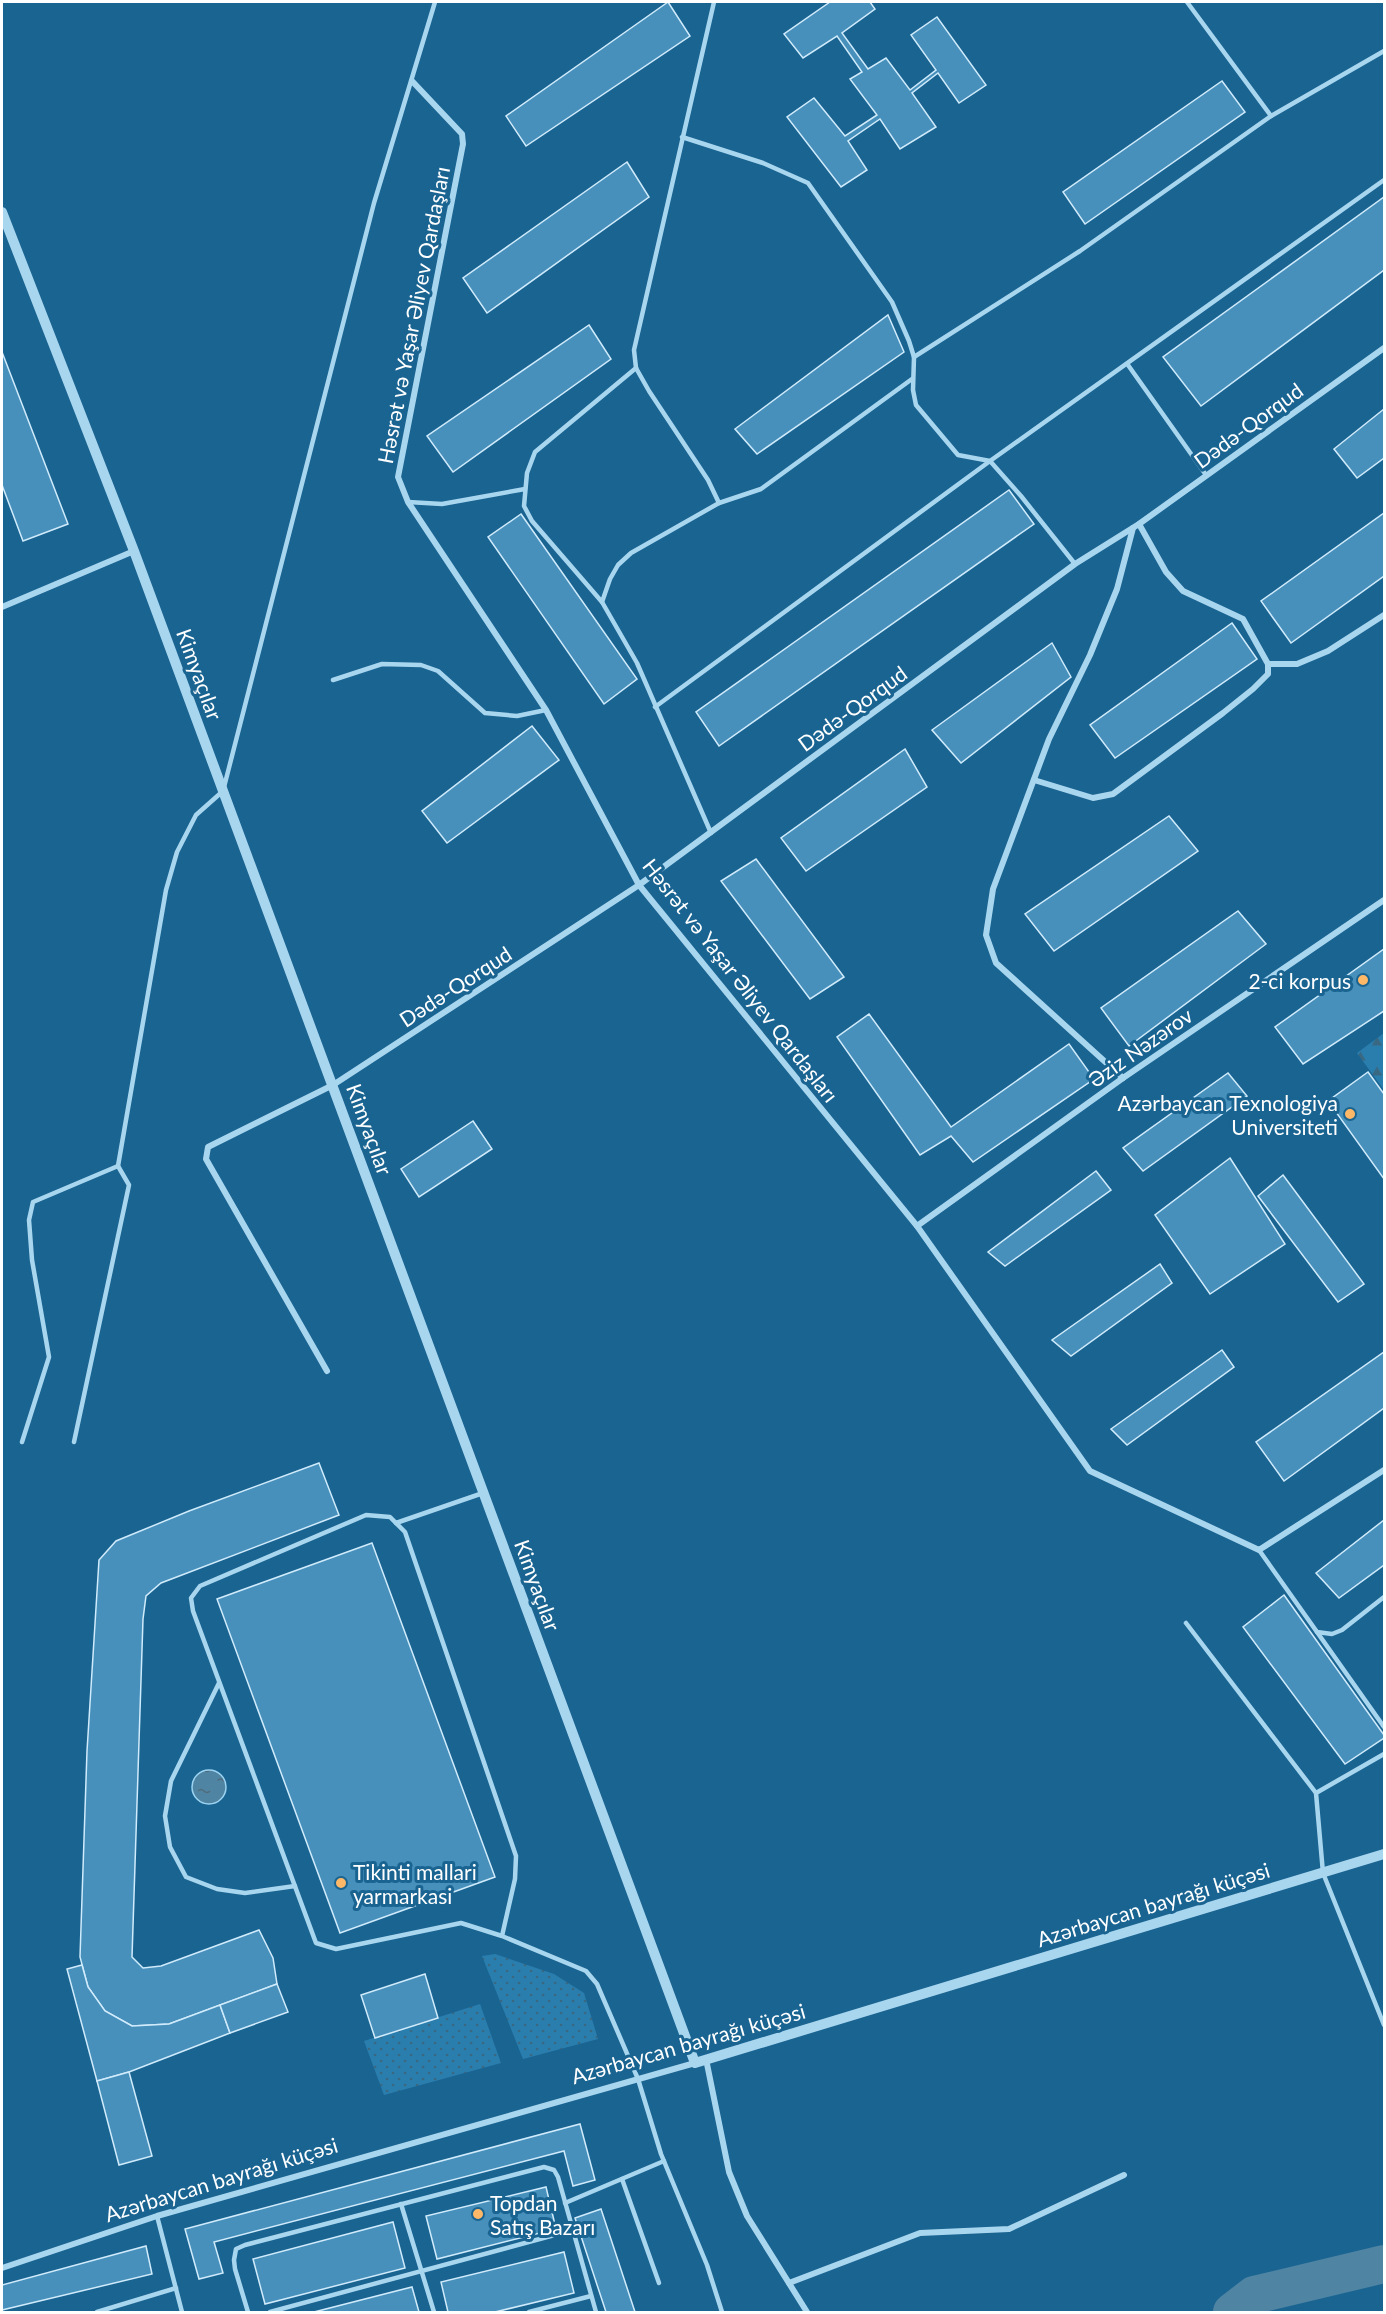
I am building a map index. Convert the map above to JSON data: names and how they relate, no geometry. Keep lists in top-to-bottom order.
{
  "streets": {
    "street": [
      "Həsrət və Yaşar Əliyev Qardaşları",
      "Dədə-Qorqud",
      "Kimyaçılar",
      "Əziz Nəzərov",
      "Azərbaycan bayrağı küçəsi"
    ]
  },
  "crossings": [
    ["Həsrət və Yaşar Əliyev Qardaşları", "Dədə-Qorqud"],
    ["Həsrət və Yaşar Əliyev Qardaşları", "Əziz Nəzərov"],
    ["Dədə-Qorqud", "Kimyaçılar"],
    ["Kimyaçılar", "Azərbaycan bayrağı küçəsi"]
  ],
  "places": [
    "2-ci korpus",
    "Azərbaycan Texnologiya Universiteti",
    "Tikinti mallari yarmarkasi",
    "Topdan Satış Bazarı"
  ]
}
